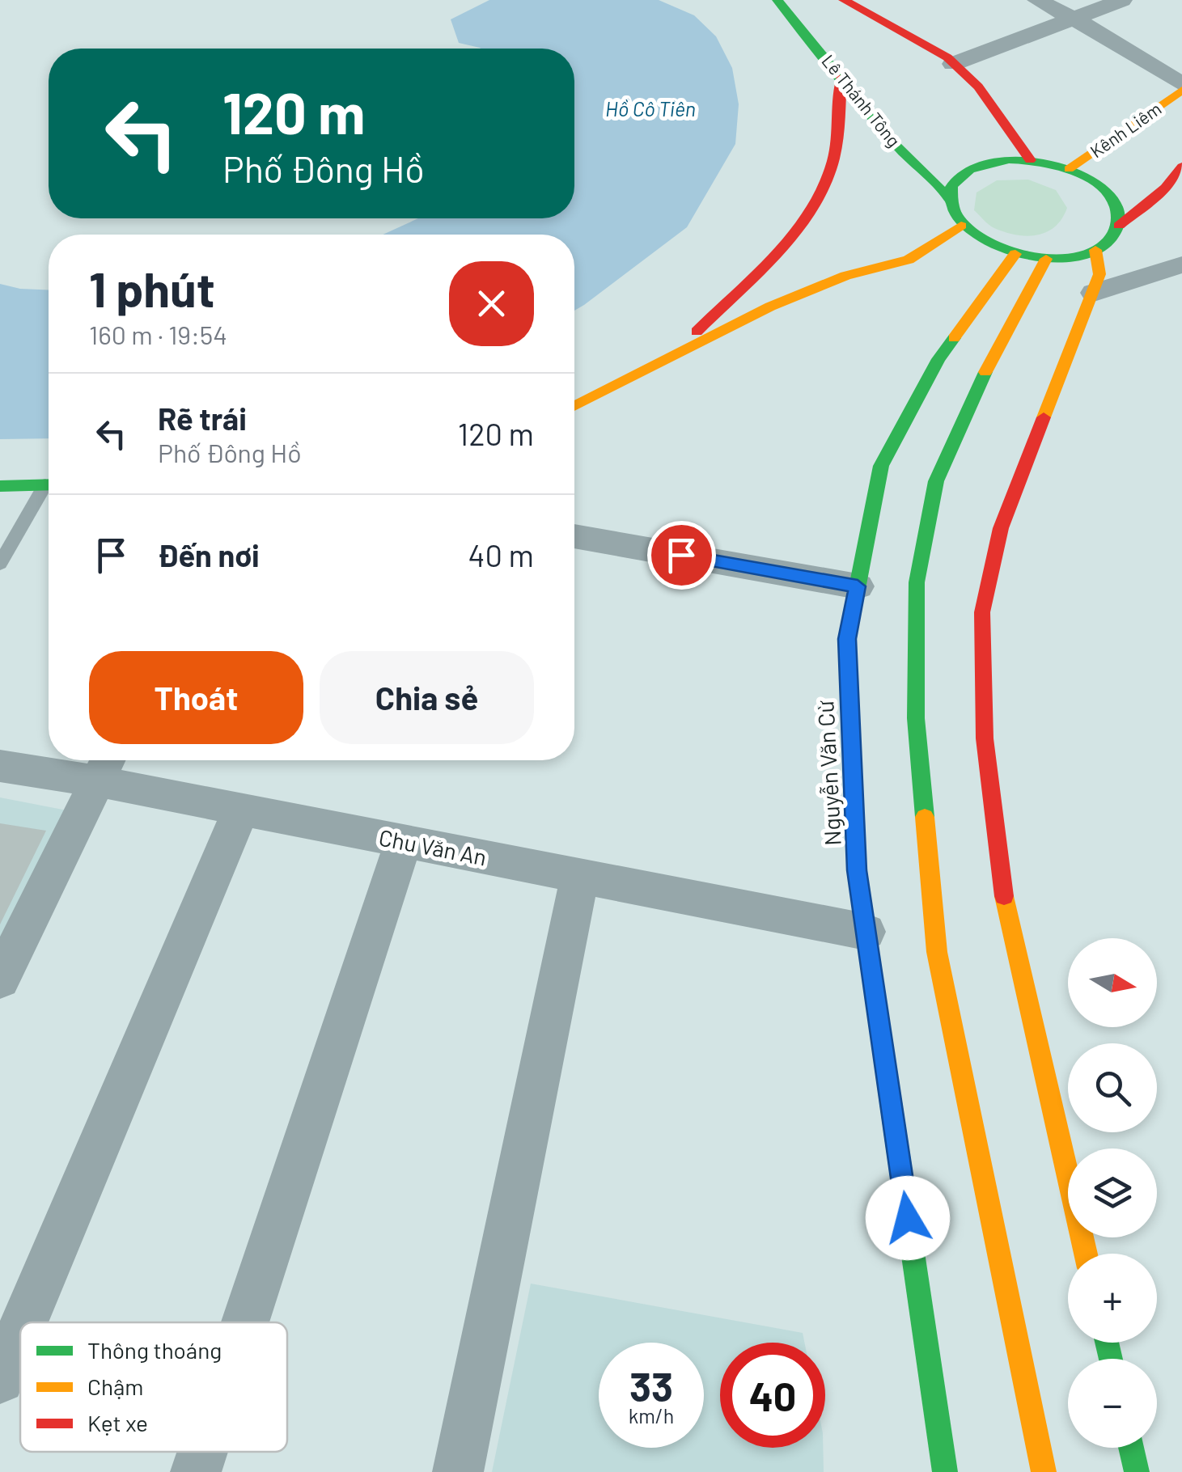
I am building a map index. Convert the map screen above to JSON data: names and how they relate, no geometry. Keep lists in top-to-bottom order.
{
  "streets": {
    "main road": ["Lê Thánh Tông", "Kênh Liêm", "Nguyễn Văn Cừ"],
    "street": ["Chu Văn An"]
  },
  "crossings": [
    ["Lê Thánh Tông", "Kênh Liêm"],
    ["Lê Thánh Tông", "Nguyễn Văn Cừ"],
    ["Kênh Liêm", "Nguyễn Văn Cừ"],
    ["Nguyễn Văn Cừ", "Chu Văn An"]
  ],
  "water": ["Hồ Cô Tiên"],
  "legend": ["Thông thoáng", "Chậm", "Kẹt xe"],
  "north": "right",
  "page": {
    "turn": ["120 m", "Phố Đông Hồ"],
    "heading": ["1 phút", "160 m · 19:54"],
    "list": [
      {
        "name": "Rẽ trái",
        "note": "Phố Đông Hồ",
        "value": "120 m"
      },
      {
        "name": "Đến nơi",
        "value": "40 m"
      }
    ],
    "buttons": ["Thoát", "Chia sẻ"],
    "map_buttons": ["+", "−"],
    "speed": "33 km/h",
    "limit": "40"
  }
}
